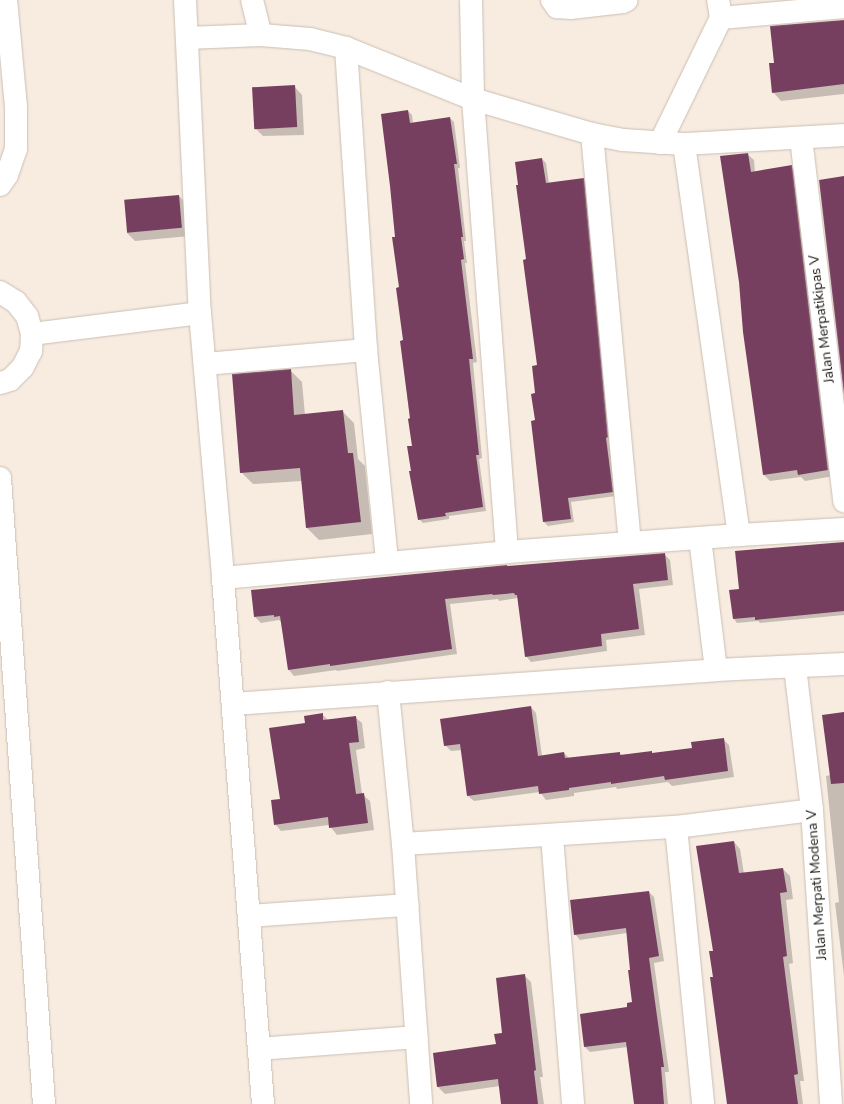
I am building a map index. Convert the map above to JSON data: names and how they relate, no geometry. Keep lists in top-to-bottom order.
{
  "streets": {
    "street": ["Jalan Merpatikipas V", "Jalan Merpati Modena V"]
  }
}
